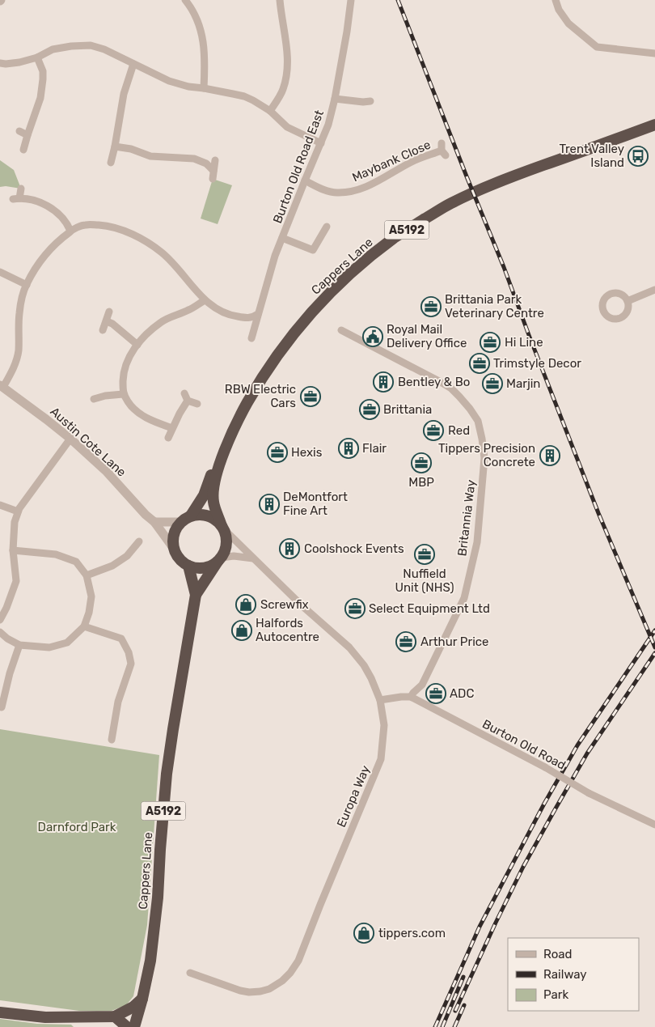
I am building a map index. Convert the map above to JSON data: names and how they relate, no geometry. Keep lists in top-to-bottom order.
{
  "streets": {
    "highway": ["A5192", "Cappers Lane"],
    "street": [
      "Maybank Close",
      "Burton Old Road East",
      "Austin Cote Lane",
      "Britannia Way",
      "Burton Old Road",
      "Europa Way"
    ]
  },
  "crossings": [
    ["Maybank Close", "Burton Old Road East"],
    ["Cappers Lane", "Austin Cote Lane"],
    ["Cappers Lane", "Europa Way"],
    ["Austin Cote Lane", "Europa Way"],
    ["Britannia Way", "Burton Old Road"]
  ],
  "parks": ["Darnford Park"],
  "places": {
    "bus stop": ["Trent Valley Island"],
    "office": [
      "Brittania Park Veterinary Centre",
      "Hi Line",
      "Trimstyle Decor",
      "Marjin",
      "RBW Electric Cars",
      "Brittania",
      "Red",
      "Hexis",
      "MBP",
      "Nuffield Unit (NHS)",
      "Select Equipment Ltd",
      "Arthur Price",
      "ADC"
    ],
    "public building": ["Royal Mail Delivery Office"],
    "building": [
      "Bentley & Bo",
      "Flair",
      "Tippers Precision Concrete",
      "DeMontfort Fine Art",
      "Coolshock Events"
    ],
    "shop": ["Screwfix", "Halfords Autocentre", "tippers.com"]
  },
  "legend": ["Road", "Railway", "Park"]
}
